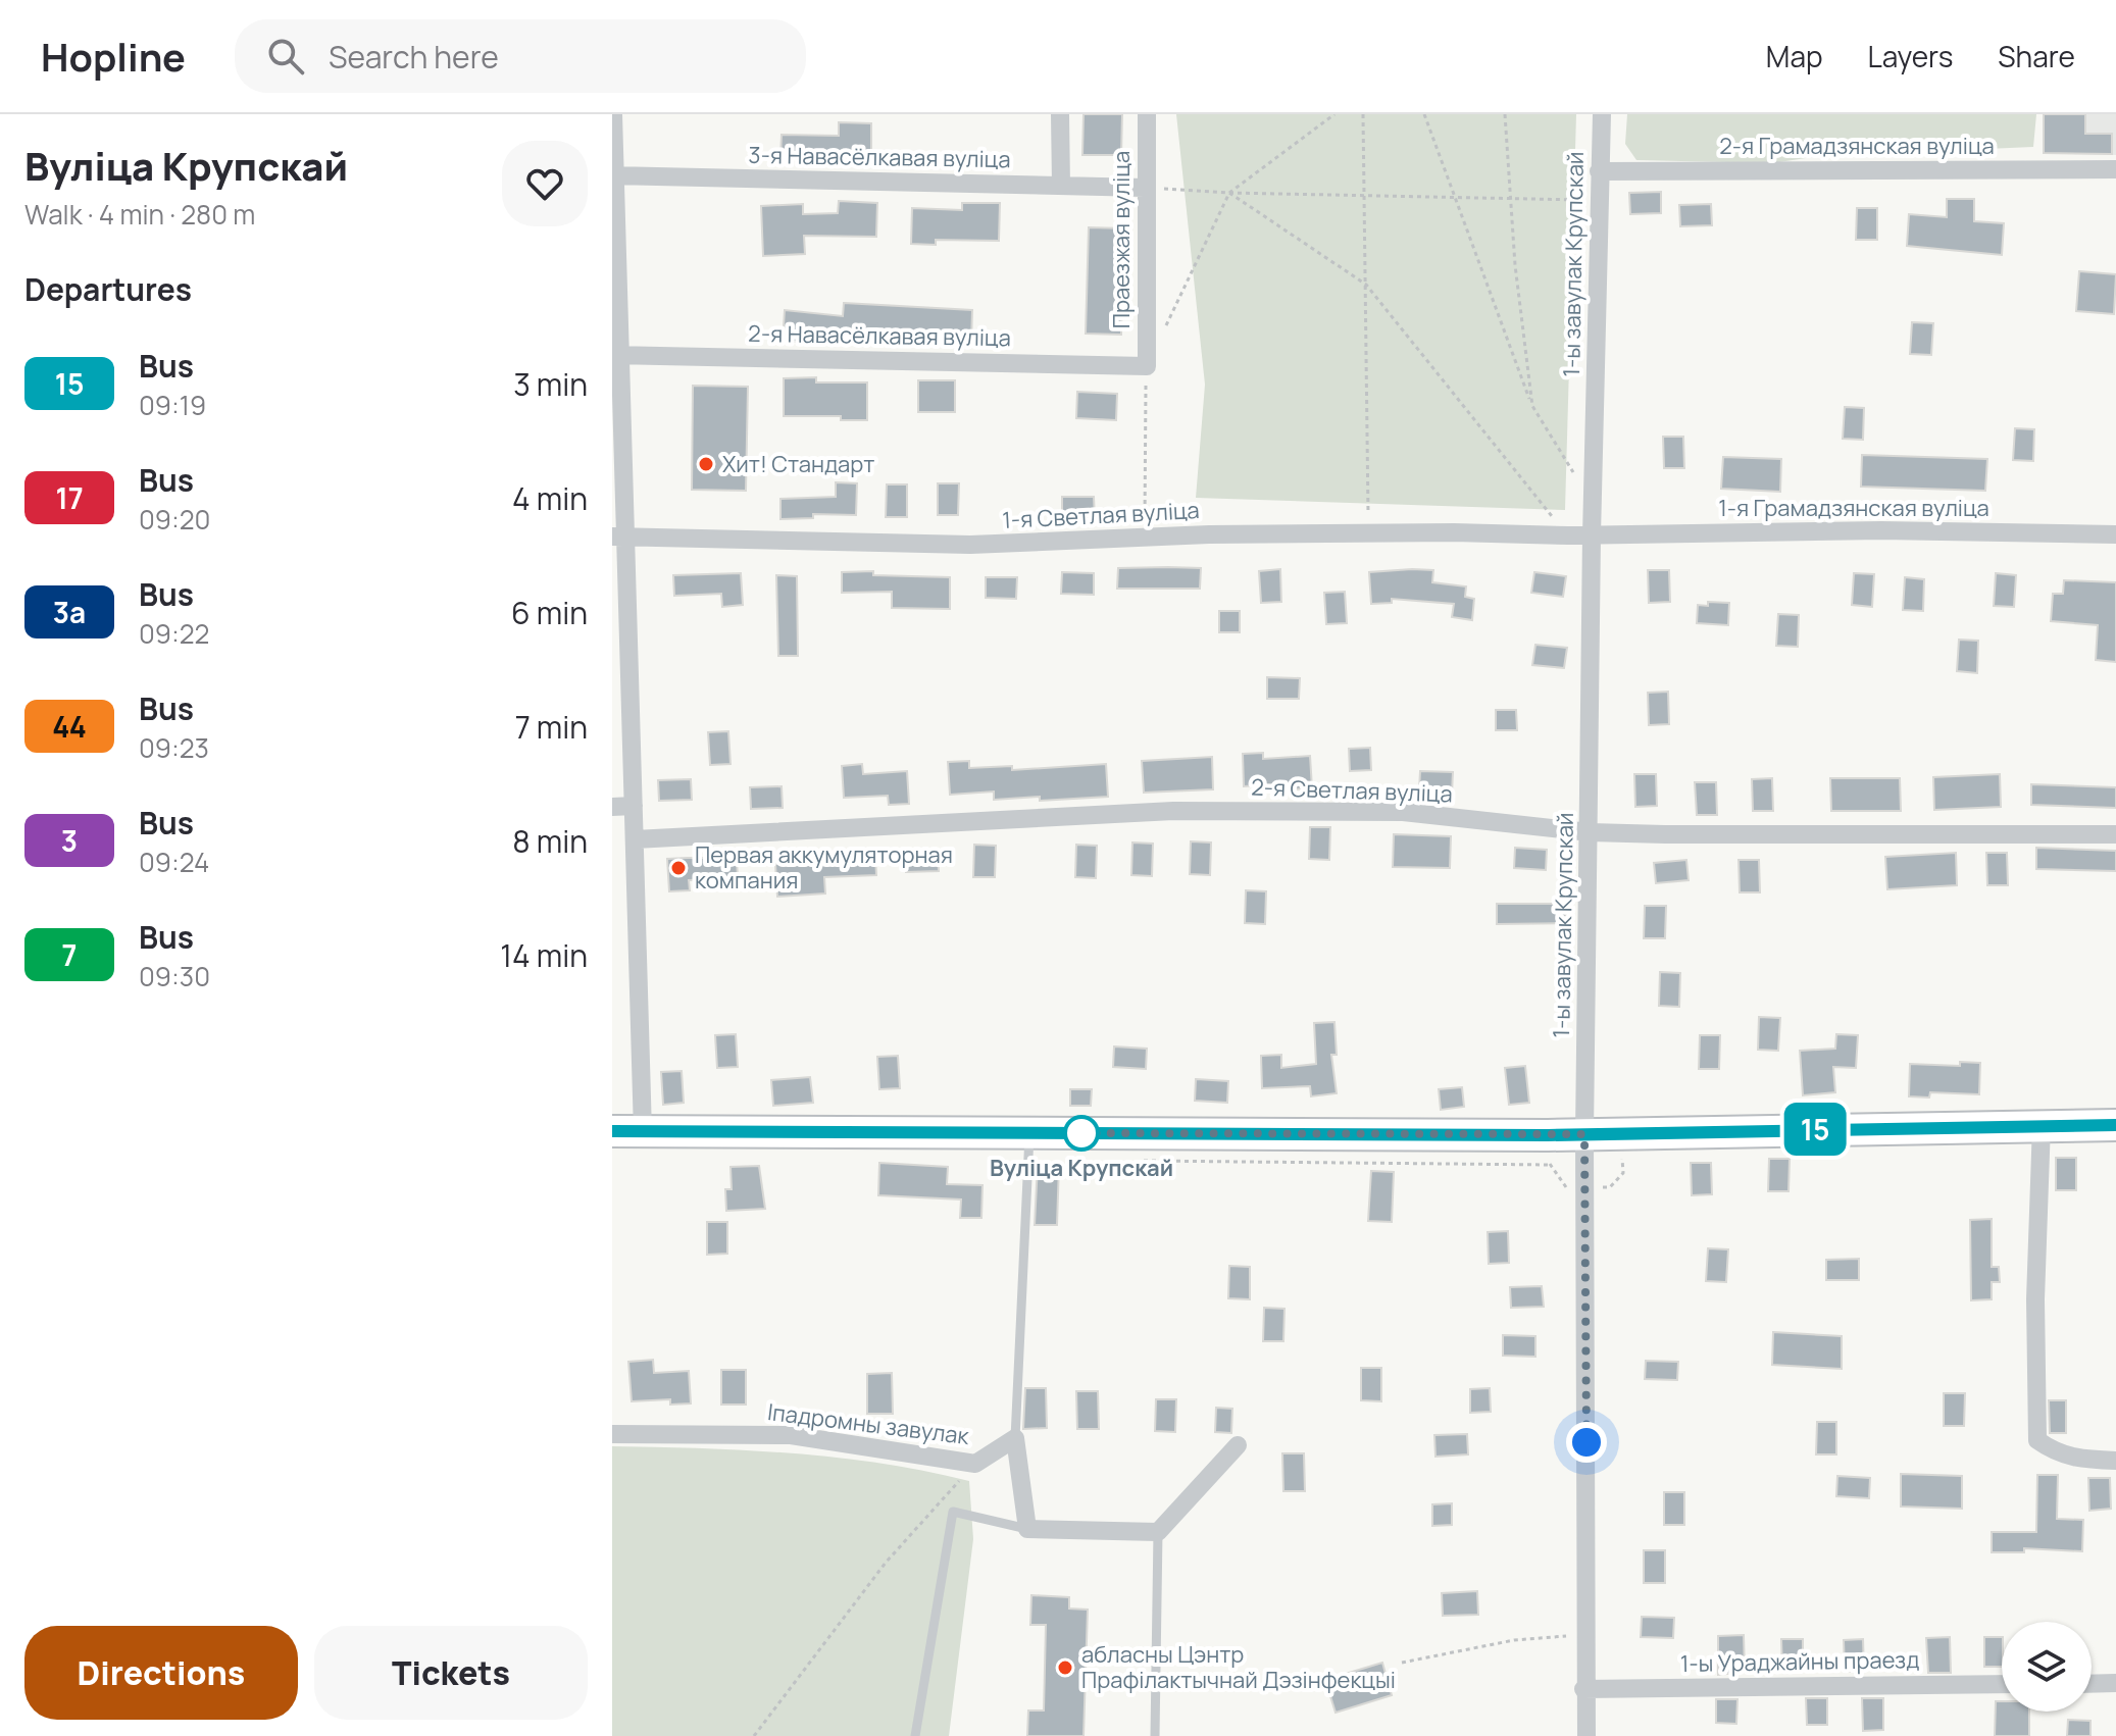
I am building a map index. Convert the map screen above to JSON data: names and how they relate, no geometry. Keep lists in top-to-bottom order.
{
  "streets": {
    "street": [
      "2-я Грамадзянская вуліца",
      "3-я Навасёлкавая вуліца",
      "Праезжая вуліца",
      "1-ы завулак Крупскай",
      "2-я Навасёлкавая вуліца",
      "1-я Грамадзянская вуліца",
      "1-я Светлая вуліца",
      "2-я Светлая вуліца",
      "Іпадромны завулак",
      "1-ы Ураджайны праезд"
    ]
  },
  "crossings": [
    ["2-я Грамадзянская вуліца", "1-ы завулак Крупскай"],
    ["3-я Навасёлкавая вуліца", "Праезжая вуліца"],
    ["Праезжая вуліца", "2-я Навасёлкавая вуліца"],
    ["1-ы завулак Крупскай", "1-я Грамадзянская вуліца"],
    ["1-ы завулак Крупскай", "1-я Светлая вуліца"],
    ["1-ы завулак Крупскай", "2-я Светлая вуліца"],
    ["1-ы завулак Крупскай", "1-ы Ураджайны праезд"],
    ["1-я Грамадзянская вуліца", "1-я Светлая вуліца"]
  ],
  "places": [
    "Хит! Стандарт",
    "Первая аккумуляторная компания",
    "Вуліца Крупскай",
    "абласны Цэнтр Прафілактычнай Дэзінфекцыі"
  ],
  "lines": ["bus line 15"],
  "page": {
    "header": "Hopline",
    "search": "Search here",
    "nav": ["Map", "Layers", "Share"],
    "heading": [
      ["Вуліца Крупскай", "Walk · 4 min · 280 m"],
      "Departures"
    ],
    "on_map": "15",
    "list": [
      {
        "mark": "15",
        "name": "Bus",
        "note": "09:19",
        "value": "3 min"
      },
      {
        "mark": "17",
        "name": "Bus",
        "note": "09:20",
        "value": "4 min"
      },
      {
        "mark": "3а",
        "name": "Bus",
        "note": "09:22",
        "value": "6 min"
      },
      {
        "mark": "44",
        "name": "Bus",
        "note": "09:23",
        "value": "7 min"
      },
      {
        "mark": "3",
        "name": "Bus",
        "note": "09:24",
        "value": "8 min"
      },
      {
        "mark": "7",
        "name": "Bus",
        "note": "09:30",
        "value": "14 min"
      }
    ],
    "buttons": ["Directions", "Tickets"]
  }
}
